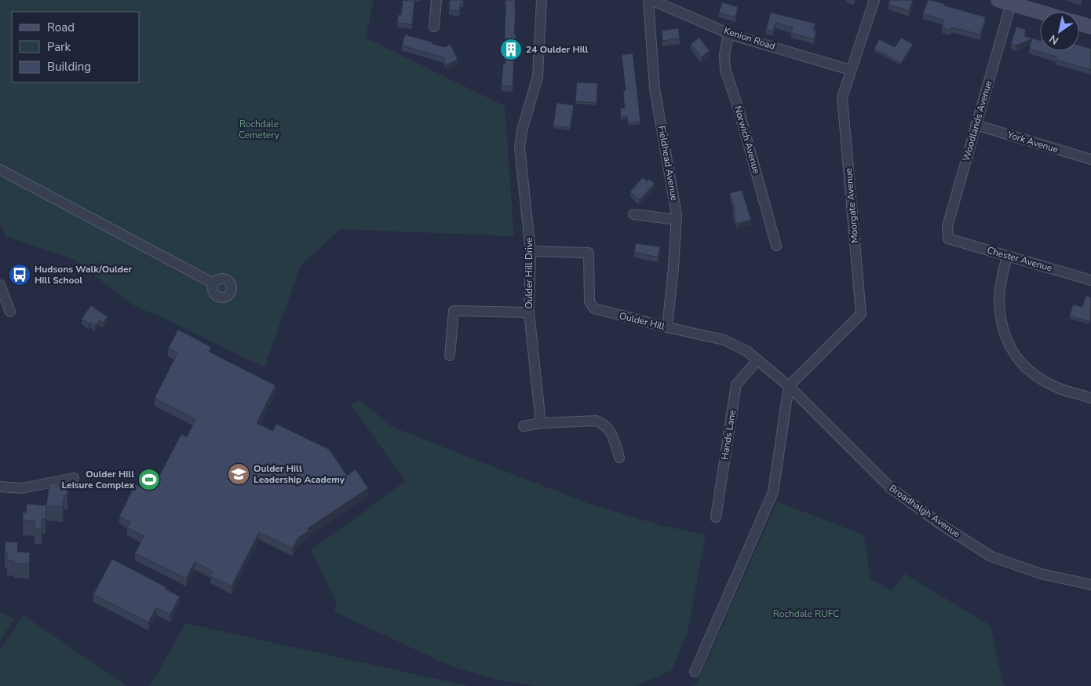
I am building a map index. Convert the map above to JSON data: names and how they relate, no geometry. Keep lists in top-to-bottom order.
{
  "streets": {
    "street": [
      "Kenion Road",
      "Woodlands Avenue",
      "Norwich Avenue",
      "York Avenue",
      "Fieldhead Avenue",
      "Moorgate Avenue",
      "Chester Avenue",
      "Oulder Hill Drive",
      "Oulder Hill",
      "Hands Lane",
      "Broadhalgh Avenue"
    ]
  },
  "crossings": [
    ["Kenion Road", "Norwich Avenue"],
    ["Kenion Road", "Moorgate Avenue"],
    ["Woodlands Avenue", "York Avenue"],
    ["Woodlands Avenue", "Chester Avenue"],
    ["Fieldhead Avenue", "Oulder Hill"],
    ["Moorgate Avenue", "Oulder Hill"],
    ["Moorgate Avenue", "Broadhalgh Avenue"],
    ["Oulder Hill Drive", "Oulder Hill"],
    ["Oulder Hill", "Hands Lane"],
    ["Oulder Hill", "Broadhalgh Avenue"]
  ],
  "parks": ["Rochdale Cemetery", "Rochdale RUFC"],
  "places": {
    "building": ["24 Oulder Hill"],
    "bus stop": ["Hudsons Walk/Oulder Hill School"],
    "school or university": ["Oulder Hill Leadership Academy"],
    "sports": ["Oulder Hill Leisure Complex"]
  },
  "legend": ["Road", "Park", "Building"],
  "north": "bottom left"
}
